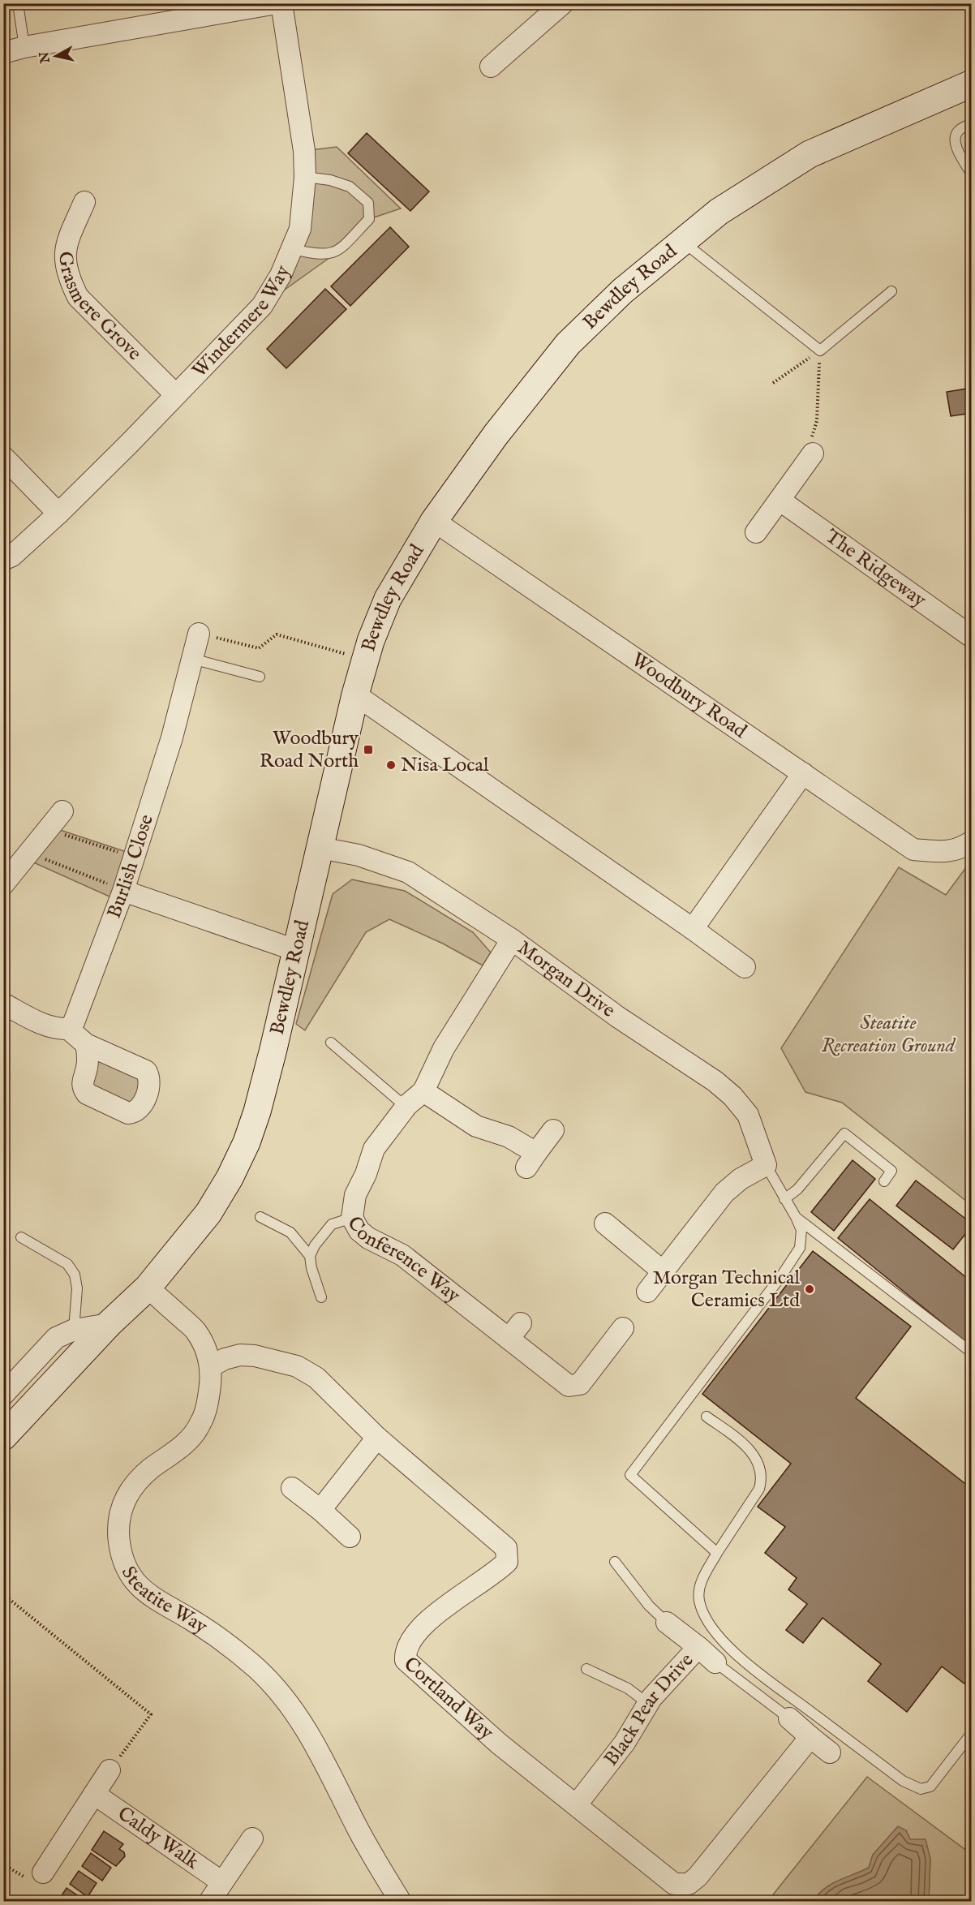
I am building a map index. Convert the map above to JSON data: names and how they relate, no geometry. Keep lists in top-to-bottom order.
{
  "streets": {
    "main road": ["Bewdley Road"],
    "street": [
      "Grasmere Grove",
      "Windermere Way",
      "The Ridgeway",
      "Woodbury Road",
      "Burlish Close",
      "Morgan Drive",
      "Conference Way",
      "Steatite Way",
      "Cortland Way",
      "Black Pear Drive",
      "Caldy Walk"
    ]
  },
  "crossings": [
    ["Bewdley Road", "Woodbury Road"],
    ["Bewdley Road", "Morgan Drive"],
    ["Bewdley Road", "Steatite Way"],
    ["Grasmere Grove", "Windermere Way"],
    ["Morgan Drive", "Conference Way"],
    ["Steatite Way", "Cortland Way"],
    ["Cortland Way", "Black Pear Drive"]
  ],
  "parks": ["Steatite Recreation Ground"],
  "places": {
    "transit": ["Woodbury Road North"],
    "other": ["Nisa Local", "Morgan Technical Ceramics Ltd"]
  },
  "north": "left"
}
